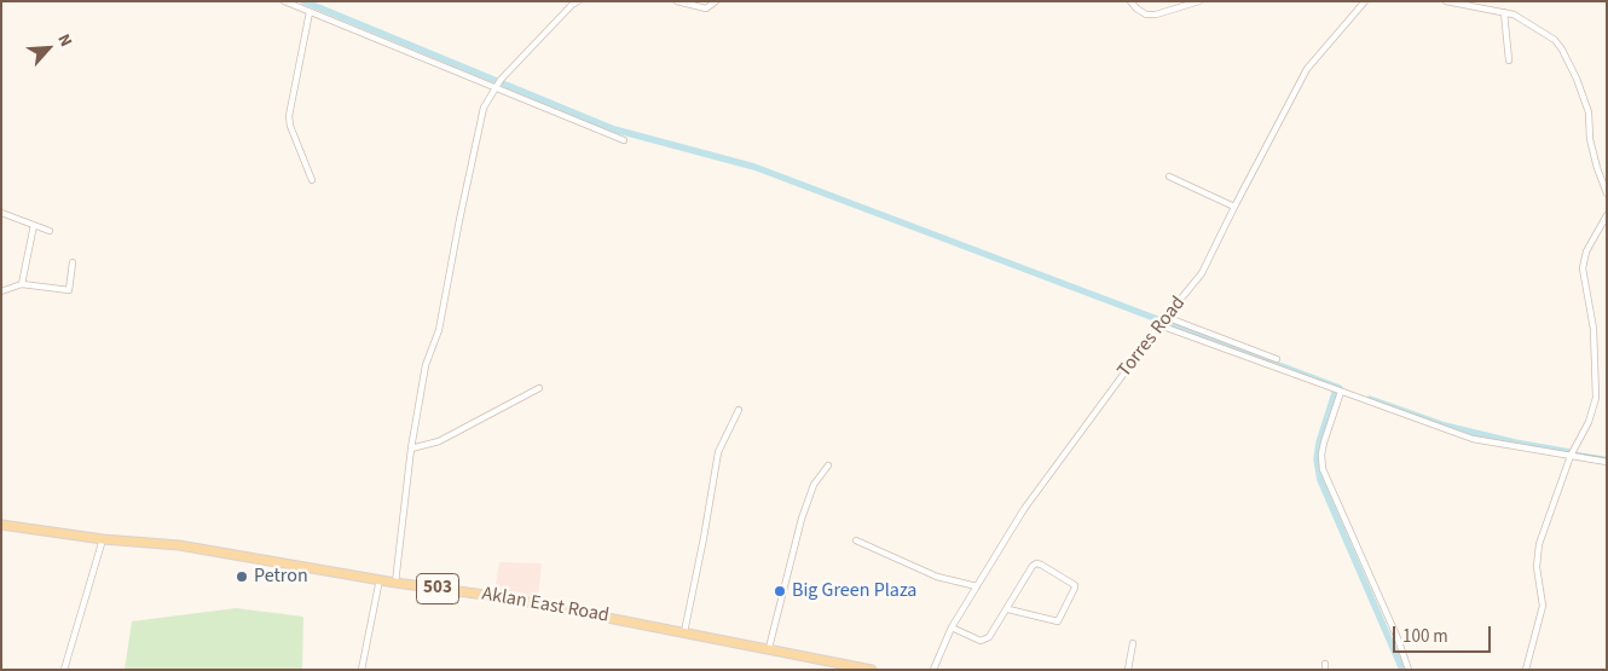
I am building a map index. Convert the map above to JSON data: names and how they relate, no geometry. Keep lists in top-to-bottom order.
{
  "streets": {
    "main road": ["503", "Aklan East Road"],
    "street": ["Torres Road"]
  },
  "places": ["Petron", "Big Green Plaza"],
  "scale_bar": "100 m",
  "north": "top right"
}
